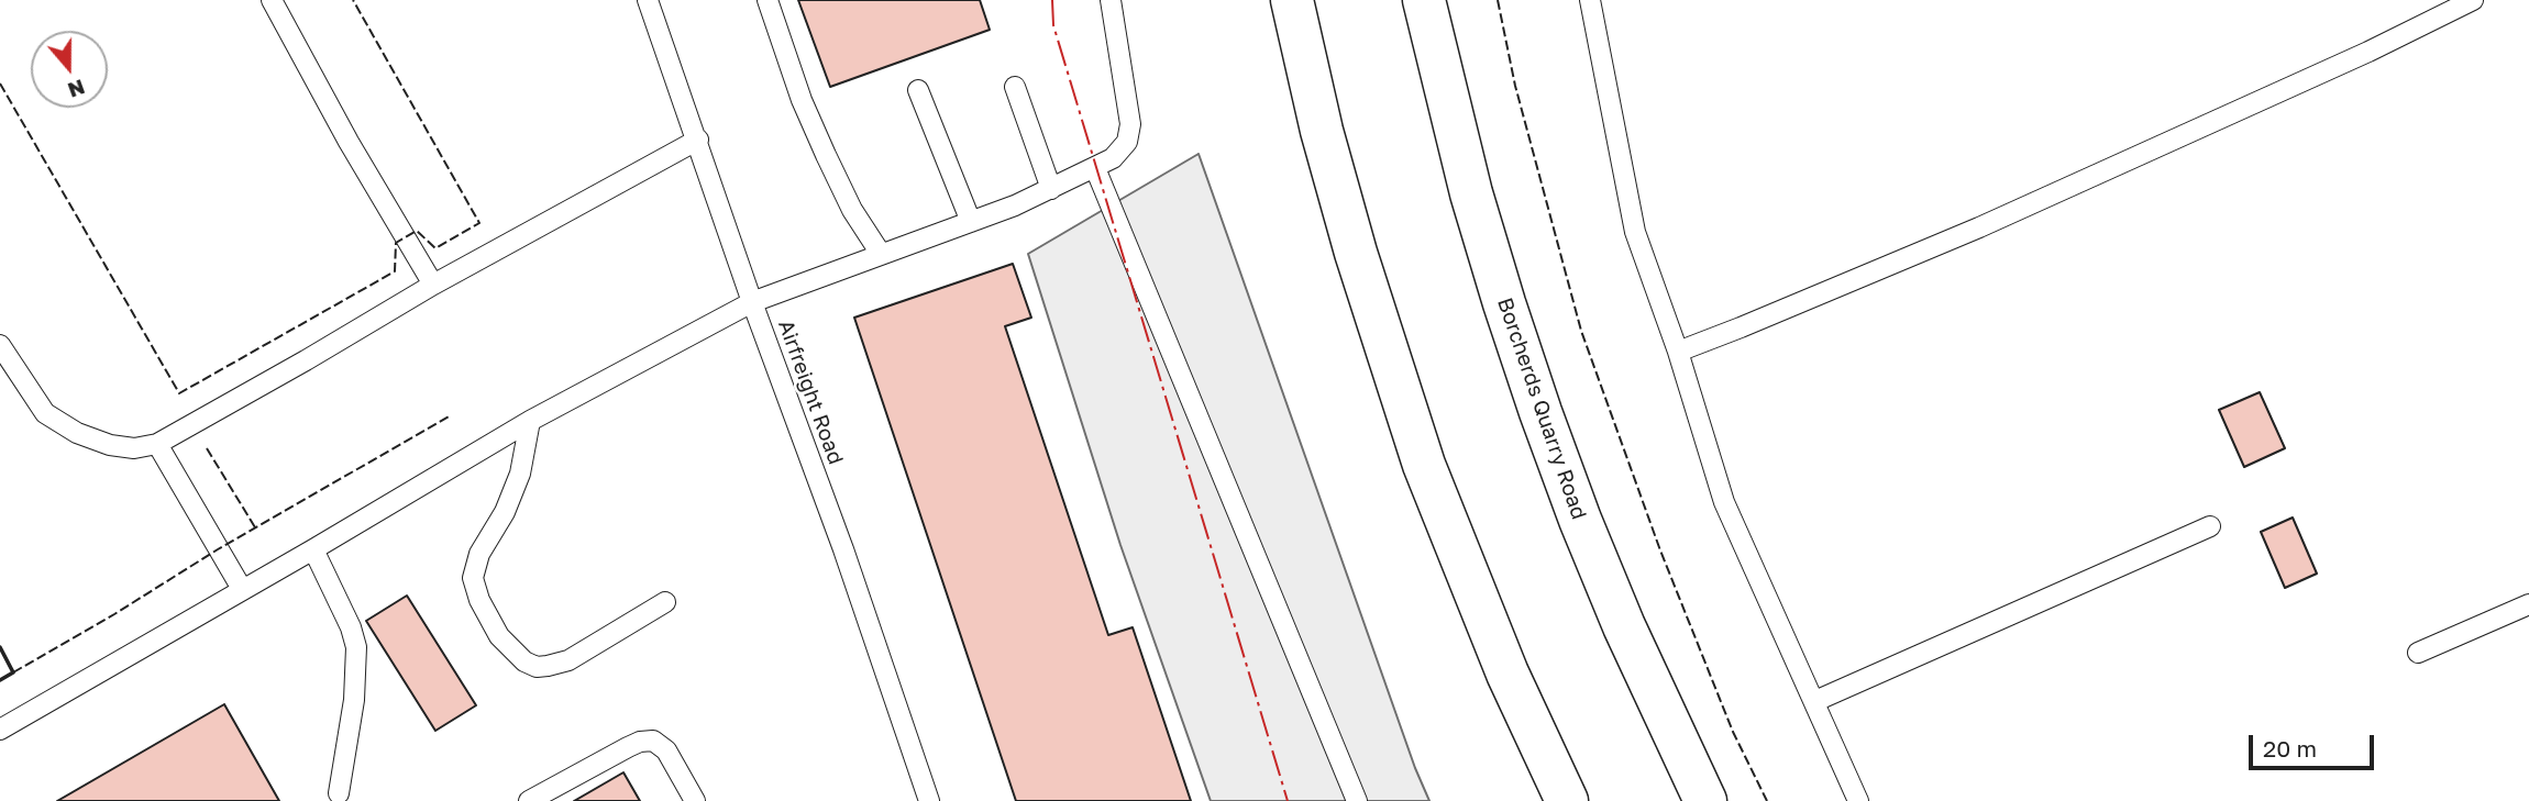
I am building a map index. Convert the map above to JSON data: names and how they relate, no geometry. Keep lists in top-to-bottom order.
{
  "streets": {
    "main road": ["Borcherds Quarry Road"],
    "lane": ["Airfreight Road"]
  },
  "scale_bar": "20 m",
  "north": "bottom"
}
